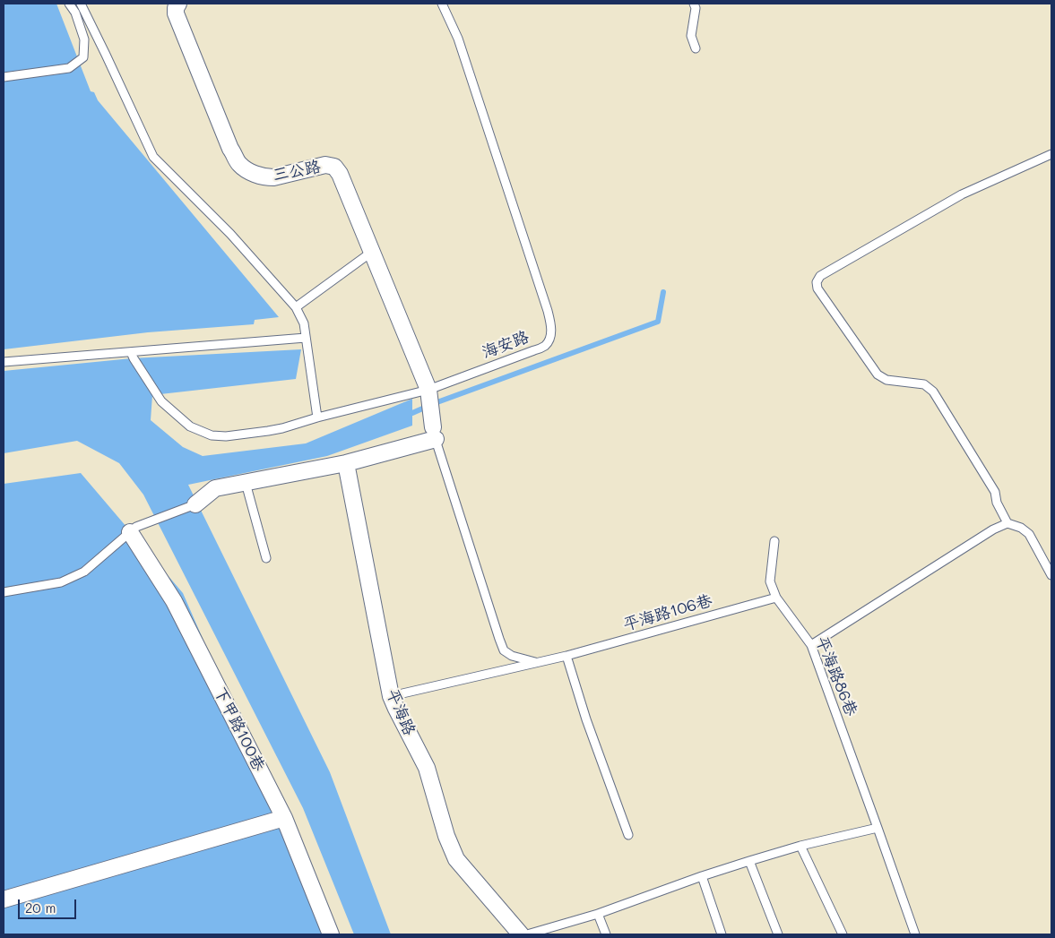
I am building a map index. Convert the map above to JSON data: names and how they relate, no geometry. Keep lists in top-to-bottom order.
{
  "streets": {
    "street": ["三公路", "平海路", "下甲路100巷"],
    "lane": ["海安路", "平海路106巷", "平海路86巷"]
  },
  "crossings": [
    ["三公路", "海安路"],
    ["平海路106巷", "平海路86巷"],
    ["平海路106巷", "平海路"]
  ],
  "scale_bar": "20 m"
}
